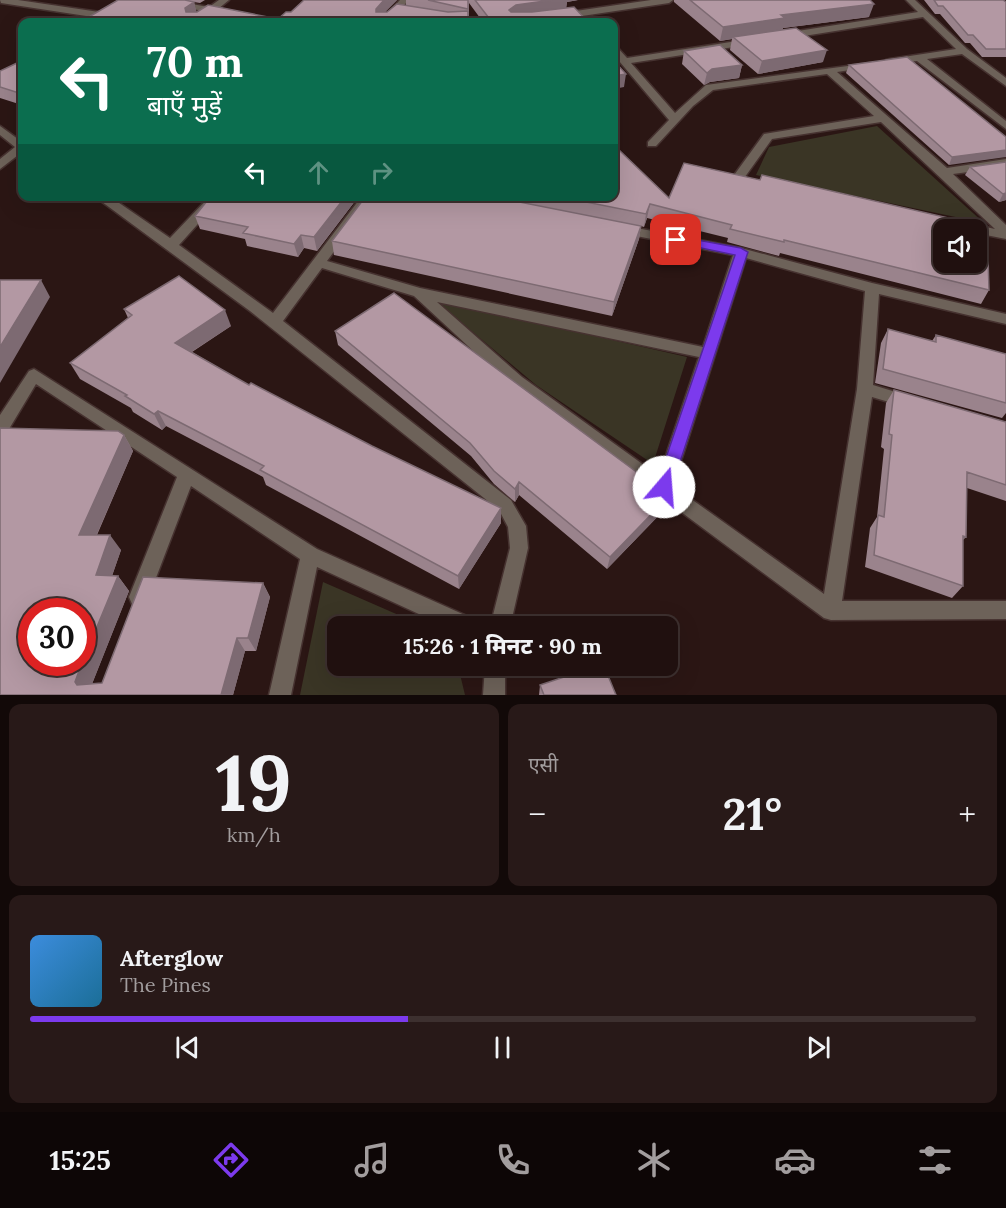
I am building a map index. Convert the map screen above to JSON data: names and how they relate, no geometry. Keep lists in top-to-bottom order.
{
  "page": {
    "turn": ["70 m", "बाएँ मुड़ें"],
    "limit": "30",
    "trip": "15:26 · 1 मिनट · 90 m",
    "tile": [
      ["19", "km/h"],
      "एसी"
    ],
    "heat": ["−", "21°", "+"],
    "song": ["Afterglow", "The Pines"],
    "tabs": "15:25"
  }
}
